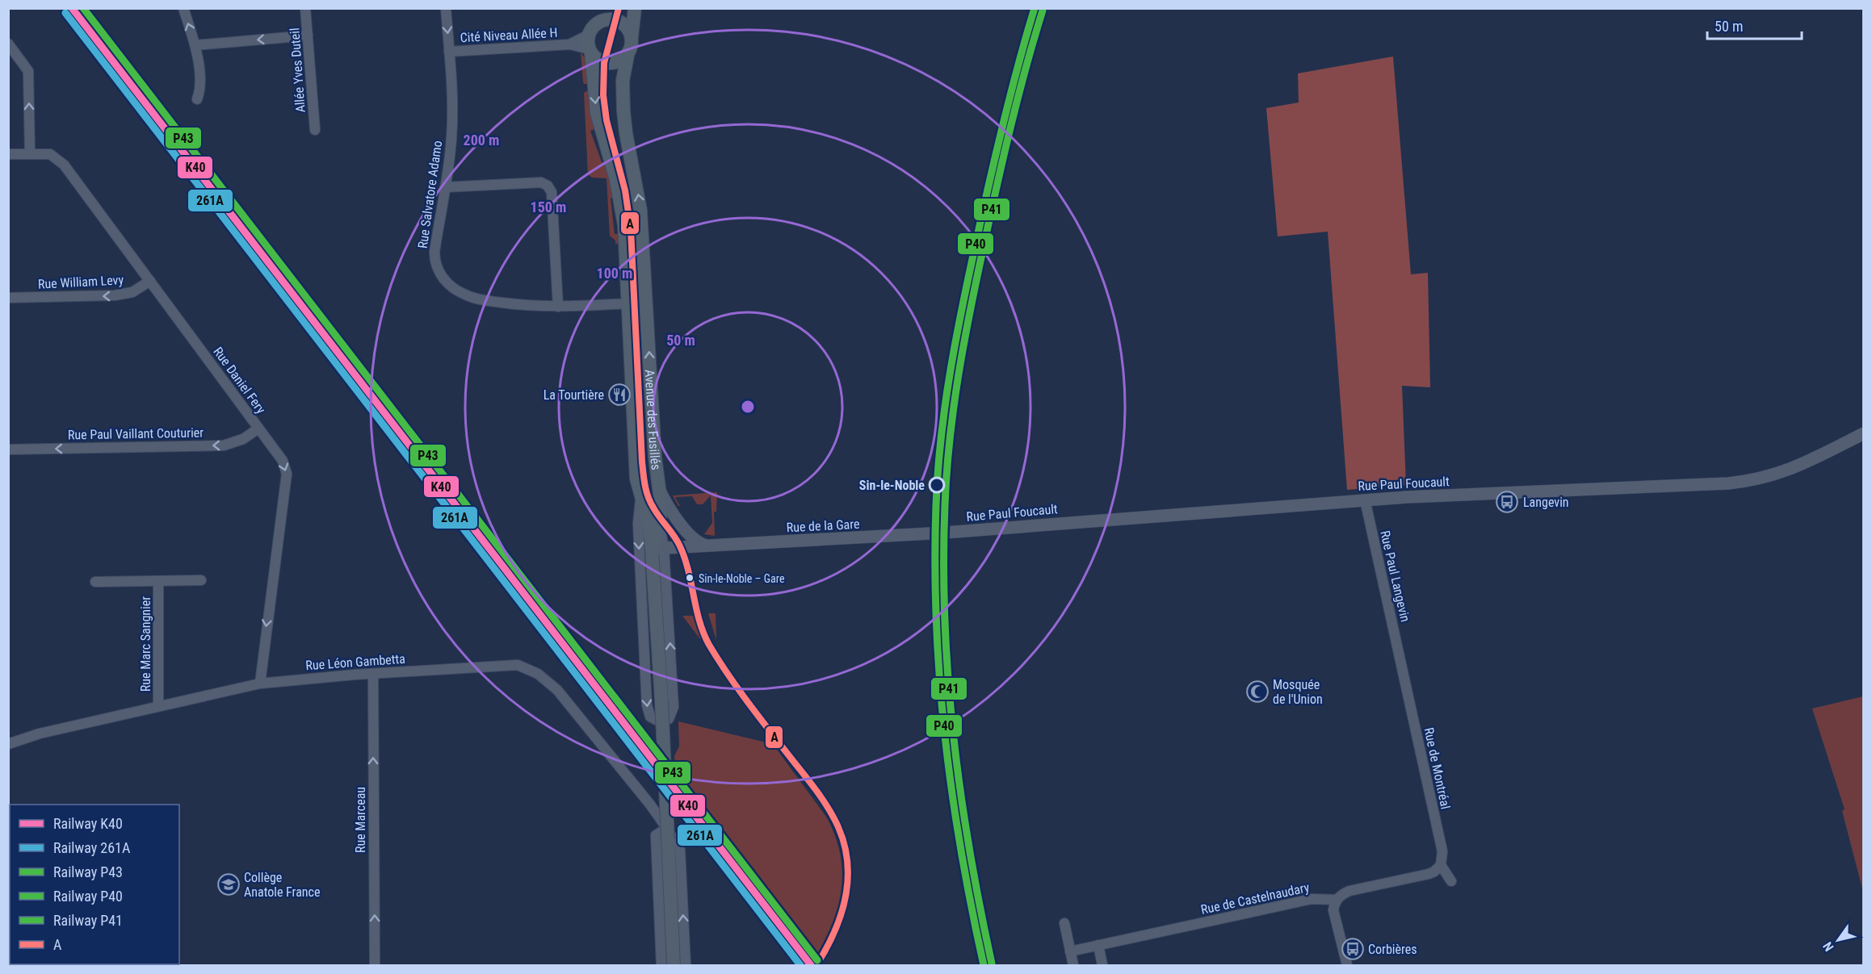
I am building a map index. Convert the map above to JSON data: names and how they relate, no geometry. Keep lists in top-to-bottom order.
{
  "streets": {
    "main road": ["Avenue des Fusillés"],
    "street": [
      "Cité Niveau Allée H",
      "Allée Yves Duteil",
      "Rue Salvatore Adamo",
      "Rue William Levy",
      "Rue Daniel Fery",
      "Rue Paul Vaillant Couturier",
      "Rue Paul Foucault",
      "Rue de la Gare",
      "Rue Paul Langevin",
      "Rue Marc Sangnier",
      "Rue Léon Gambetta",
      "Rue de Montréal",
      "Rue Marceau",
      "Rue de Castelnaudary"
    ]
  },
  "crossings": [
    ["Cité Niveau Allée H", "Rue Salvatore Adamo"],
    ["Cité Niveau Allée H", "Avenue des Fusillés"],
    ["Rue Salvatore Adamo", "Avenue des Fusillés"],
    ["Rue William Levy", "Rue Daniel Fery"],
    ["Rue Daniel Fery", "Rue Paul Vaillant Couturier"],
    ["Rue Daniel Fery", "Rue Léon Gambetta"],
    ["Avenue des Fusillés", "Rue de la Gare"],
    ["Rue Paul Foucault", "Rue de la Gare"],
    ["Rue Paul Foucault", "Rue Paul Langevin"],
    ["Rue Paul Langevin", "Rue de Montréal"],
    ["Rue Marc Sangnier", "Rue Léon Gambetta"],
    ["Rue Léon Gambetta", "Rue Marceau"],
    ["Rue de Montréal", "Rue de Castelnaudary"]
  ],
  "one_way": [
    "Rue William Levy",
    "Rue Daniel Fery",
    "Rue Paul Vaillant Couturier",
    "Rue Marceau"
  ],
  "places": {
    "restaurant": ["La Tourtière"],
    "other": ["Sin-le-Noble", "Sin-le-Noble – Gare"],
    "bus stop": ["Langevin", "Corbières"],
    "mosque": ["Mosquée de l'Union"],
    "school or university": ["Collège Anatole France"]
  },
  "lines": [
    "rail line K40",
    "rail line P43",
    "rail line P40",
    "transit line A",
    "rail line P41",
    "rail line 261A"
  ],
  "legend": [
    "Railway K40",
    "Railway 261A",
    "Railway P43",
    "Railway P40",
    "Railway P41",
    "A"
  ],
  "scale_bar": "50 m",
  "north": "bottom left",
  "rings": [
    "200 m",
    "150 m",
    "100 m",
    "50 m"
  ]
}
